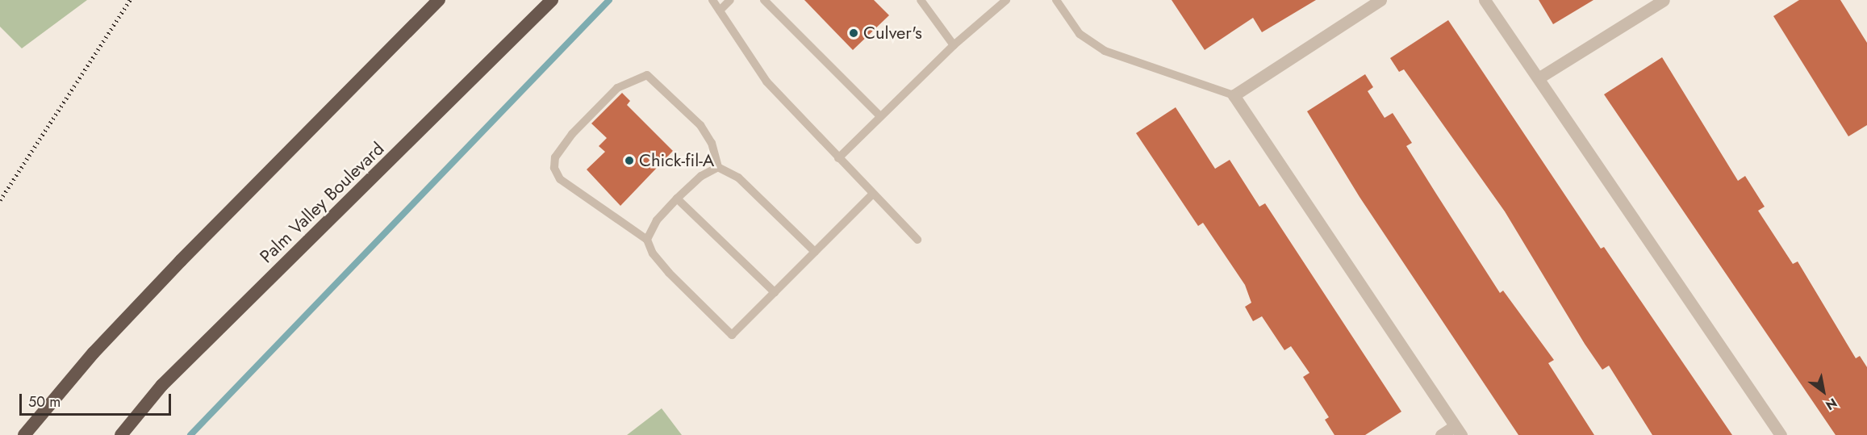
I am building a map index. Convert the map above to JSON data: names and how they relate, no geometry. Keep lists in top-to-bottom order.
{
  "streets": {
    "highway": ["Palm Valley Boulevard"]
  },
  "places": ["Culver's", "Chick-fil-A"],
  "scale_bar": "50 m",
  "north": "bottom right"
}
